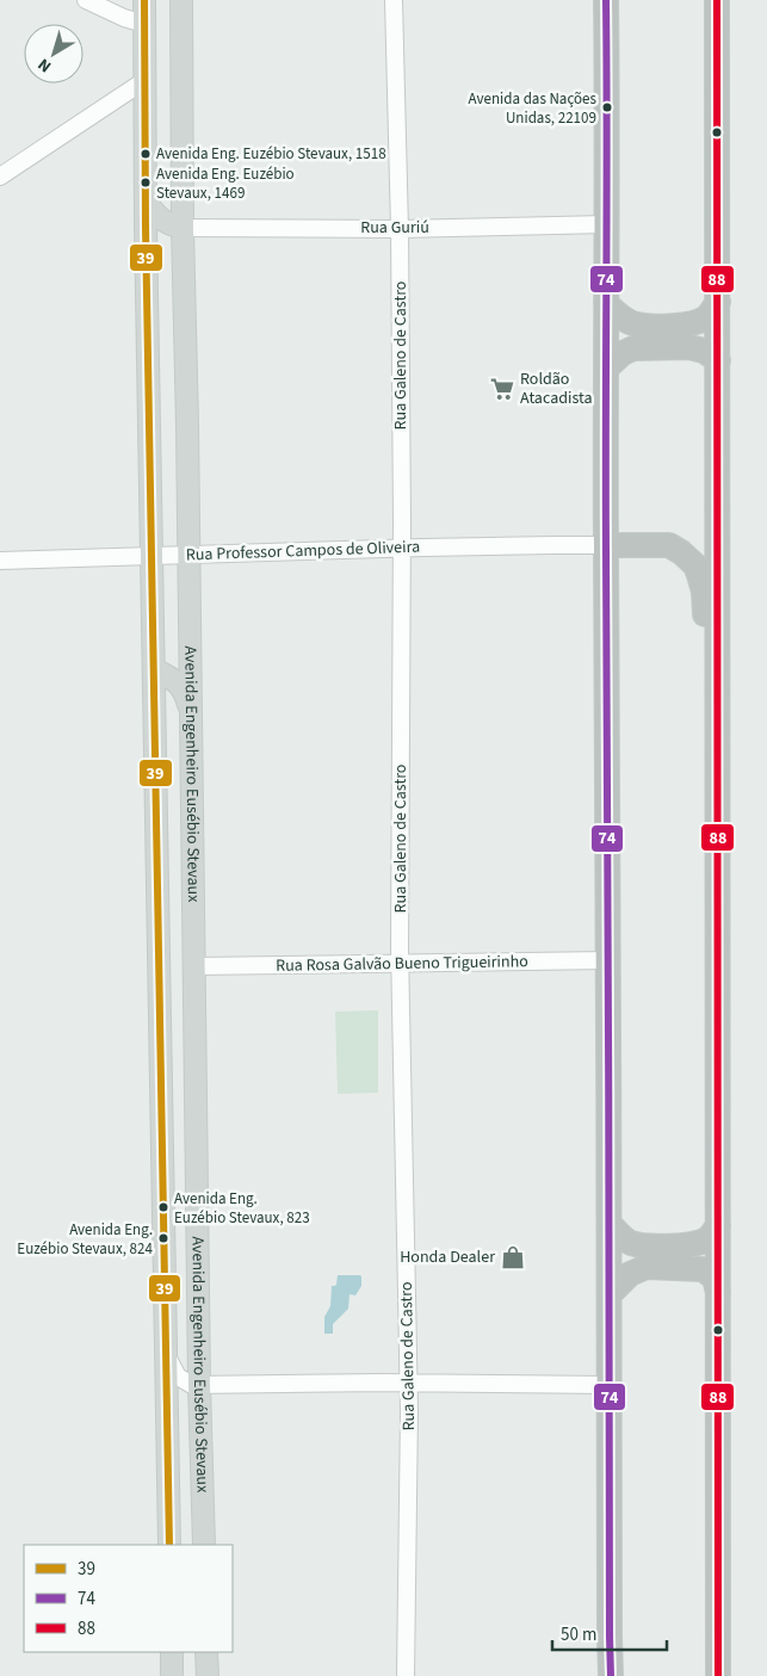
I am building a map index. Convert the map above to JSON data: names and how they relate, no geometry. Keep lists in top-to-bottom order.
{
  "streets": {
    "main road": ["Avenida Engenheiro Eusébio Stevaux"],
    "street": [
      "Rua Guriú",
      "Rua Galeno de Castro",
      "Rua Professor Campos de Oliveira",
      "Rua Rosa Galvão Bueno Trigueirinho"
    ]
  },
  "crossings": [
    ["Rua Guriú", "Rua Galeno de Castro"],
    ["Rua Guriú", "Avenida Engenheiro Eusébio Stevaux"],
    ["Rua Galeno de Castro", "Rua Professor Campos de Oliveira"],
    ["Rua Galeno de Castro", "Rua Rosa Galvão Bueno Trigueirinho"],
    ["Rua Professor Campos de Oliveira", "Avenida Engenheiro Eusébio Stevaux"],
    ["Avenida Engenheiro Eusébio Stevaux", "Rua Rosa Galvão Bueno Trigueirinho"]
  ],
  "places": {
    "other": [
      "Avenida das Nações Unidas, 22109",
      "Avenida Eng. Euzébio Stevaux, 1518",
      "Avenida Eng. Euzébio Stevaux, 1469",
      "Avenida Eng. Euzébio Stevaux, 823",
      "Avenida Eng. Euzébio Stevaux, 824"
    ],
    "supermarket": ["Roldão Atacadista"],
    "shop": ["Honda Dealer"]
  },
  "lines": ["transit line 39", "transit line 74", "transit line 88"],
  "legend": ["39", "74", "88"],
  "scale_bar": "50 m",
  "north": "bottom left"
}
